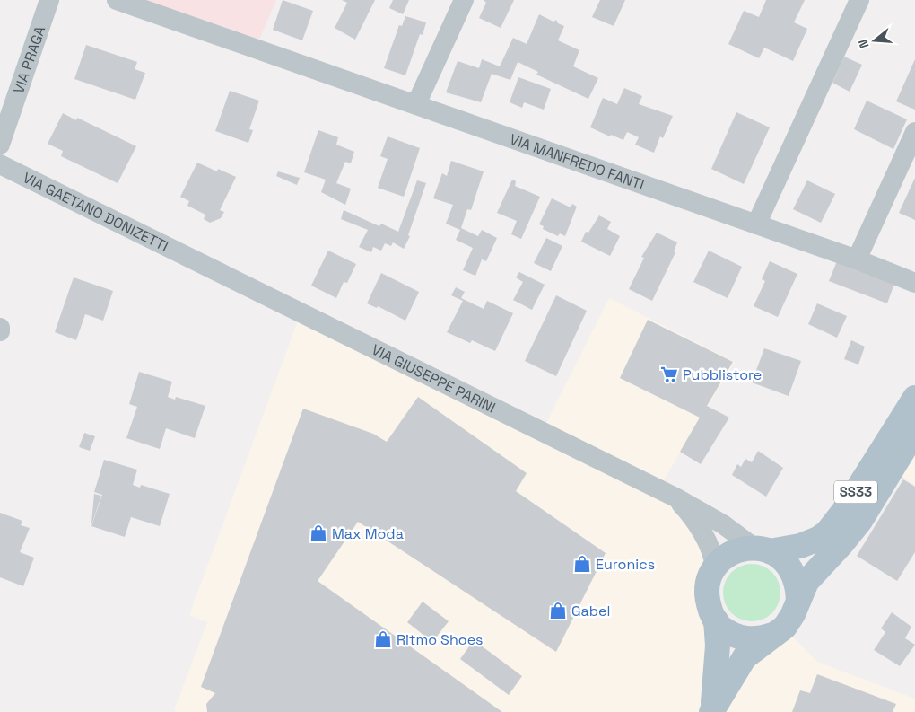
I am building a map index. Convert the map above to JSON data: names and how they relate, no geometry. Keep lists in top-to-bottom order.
{
  "streets": {
    "main road": ["SS33"],
    "street": [
      "VIA PRAGA",
      "VIA MANFREDO FANTI",
      "VIA GAETANO DONIZETTI",
      "VIA GIUSEPPE PARINI"
    ]
  },
  "crossings": [
    ["VIA GAETANO DONIZETTI", "VIA GIUSEPPE PARINI"],
    ["VIA GIUSEPPE PARINI", "SS33"]
  ],
  "places": {
    "supermarket": ["Pubblistore"],
    "shop": [
      "Max Moda",
      "Euronics",
      "Gabel",
      "Ritmo Shoes"
    ]
  },
  "north": "left"
}
